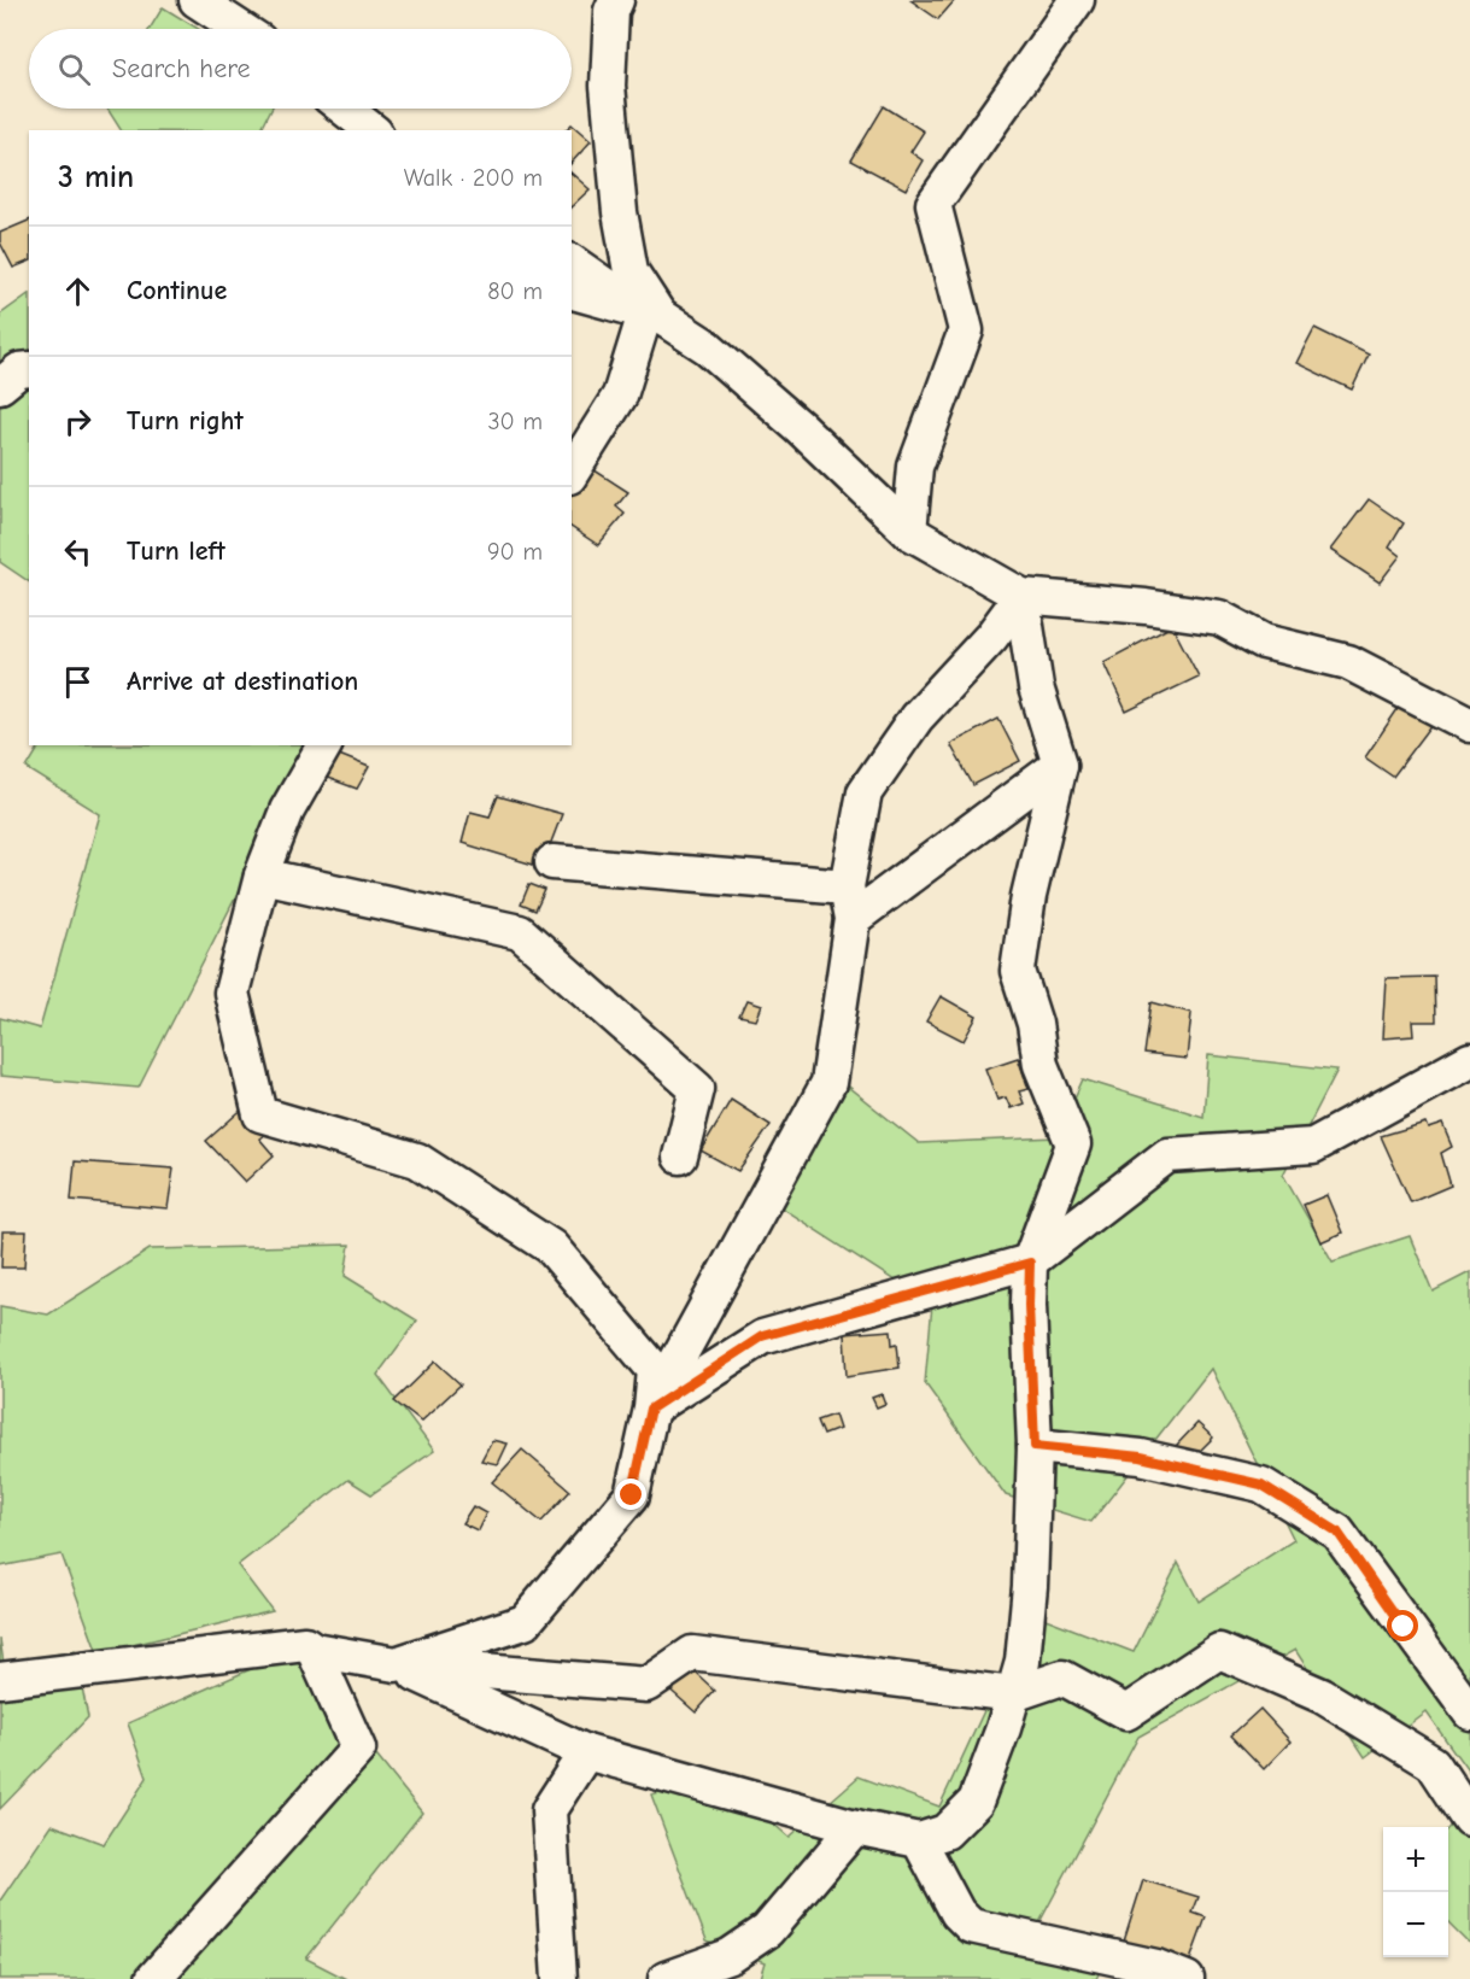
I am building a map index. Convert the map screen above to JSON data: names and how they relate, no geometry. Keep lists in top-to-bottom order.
{
  "page": {
    "search": "Search here",
    "heading": ["3 min", "Walk · 200 m"],
    "list": [
      ["Continue", "80 m"],
      ["Turn right", "30 m"],
      ["Turn left", "90 m"],
      "Arrive at destination"
    ],
    "map_buttons": ["+", "−"]
  }
}
